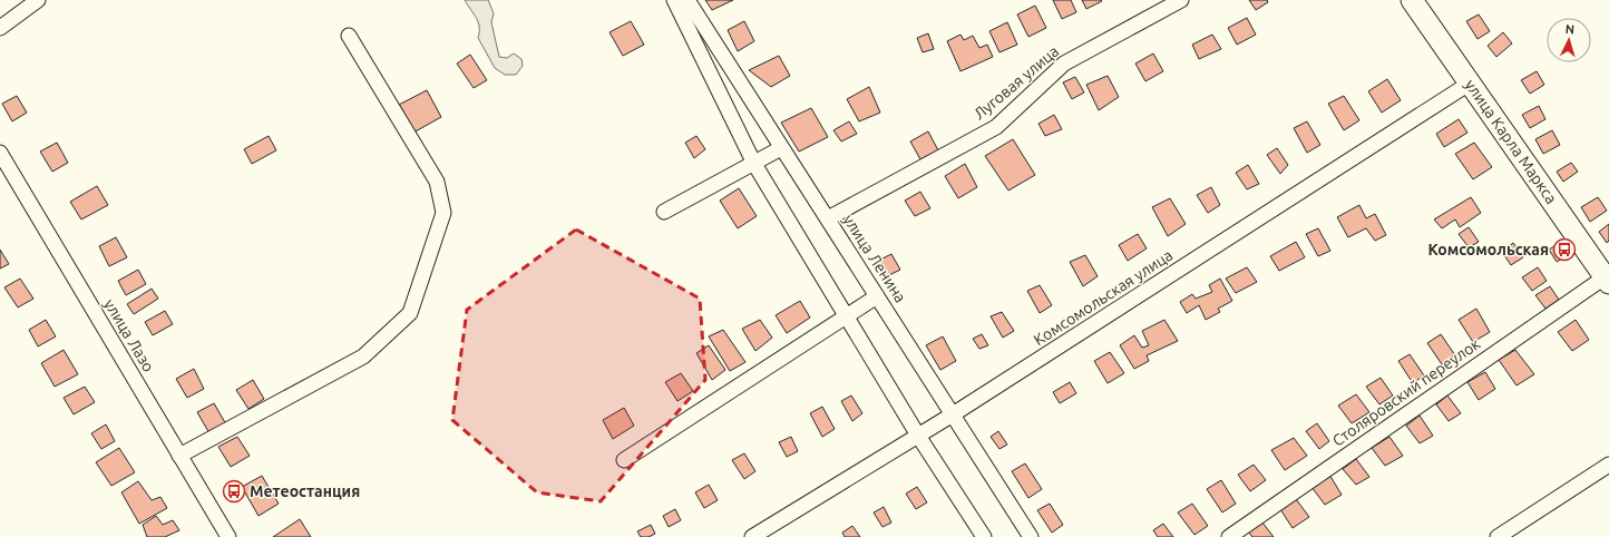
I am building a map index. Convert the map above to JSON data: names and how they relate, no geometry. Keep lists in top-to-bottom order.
{
  "streets": {
    "highway": ["улица Карла Маркса"],
    "street": [
      "Луговая улица",
      "улица Ленина",
      "Комсомольская улица",
      "улица Лазо",
      "Столяровский переулок"
    ]
  },
  "crossings": [
    ["Луговая улица", "улица Ленина"],
    ["улица Карла Маркса", "Комсомольская улица"],
    ["улица Карла Маркса", "Столяровский переулок"],
    ["улица Ленина", "Комсомольская улица"]
  ],
  "places": {
    "bus stop": ["Комсомольская", "Метеостанция"]
  },
  "north": "top"
}
